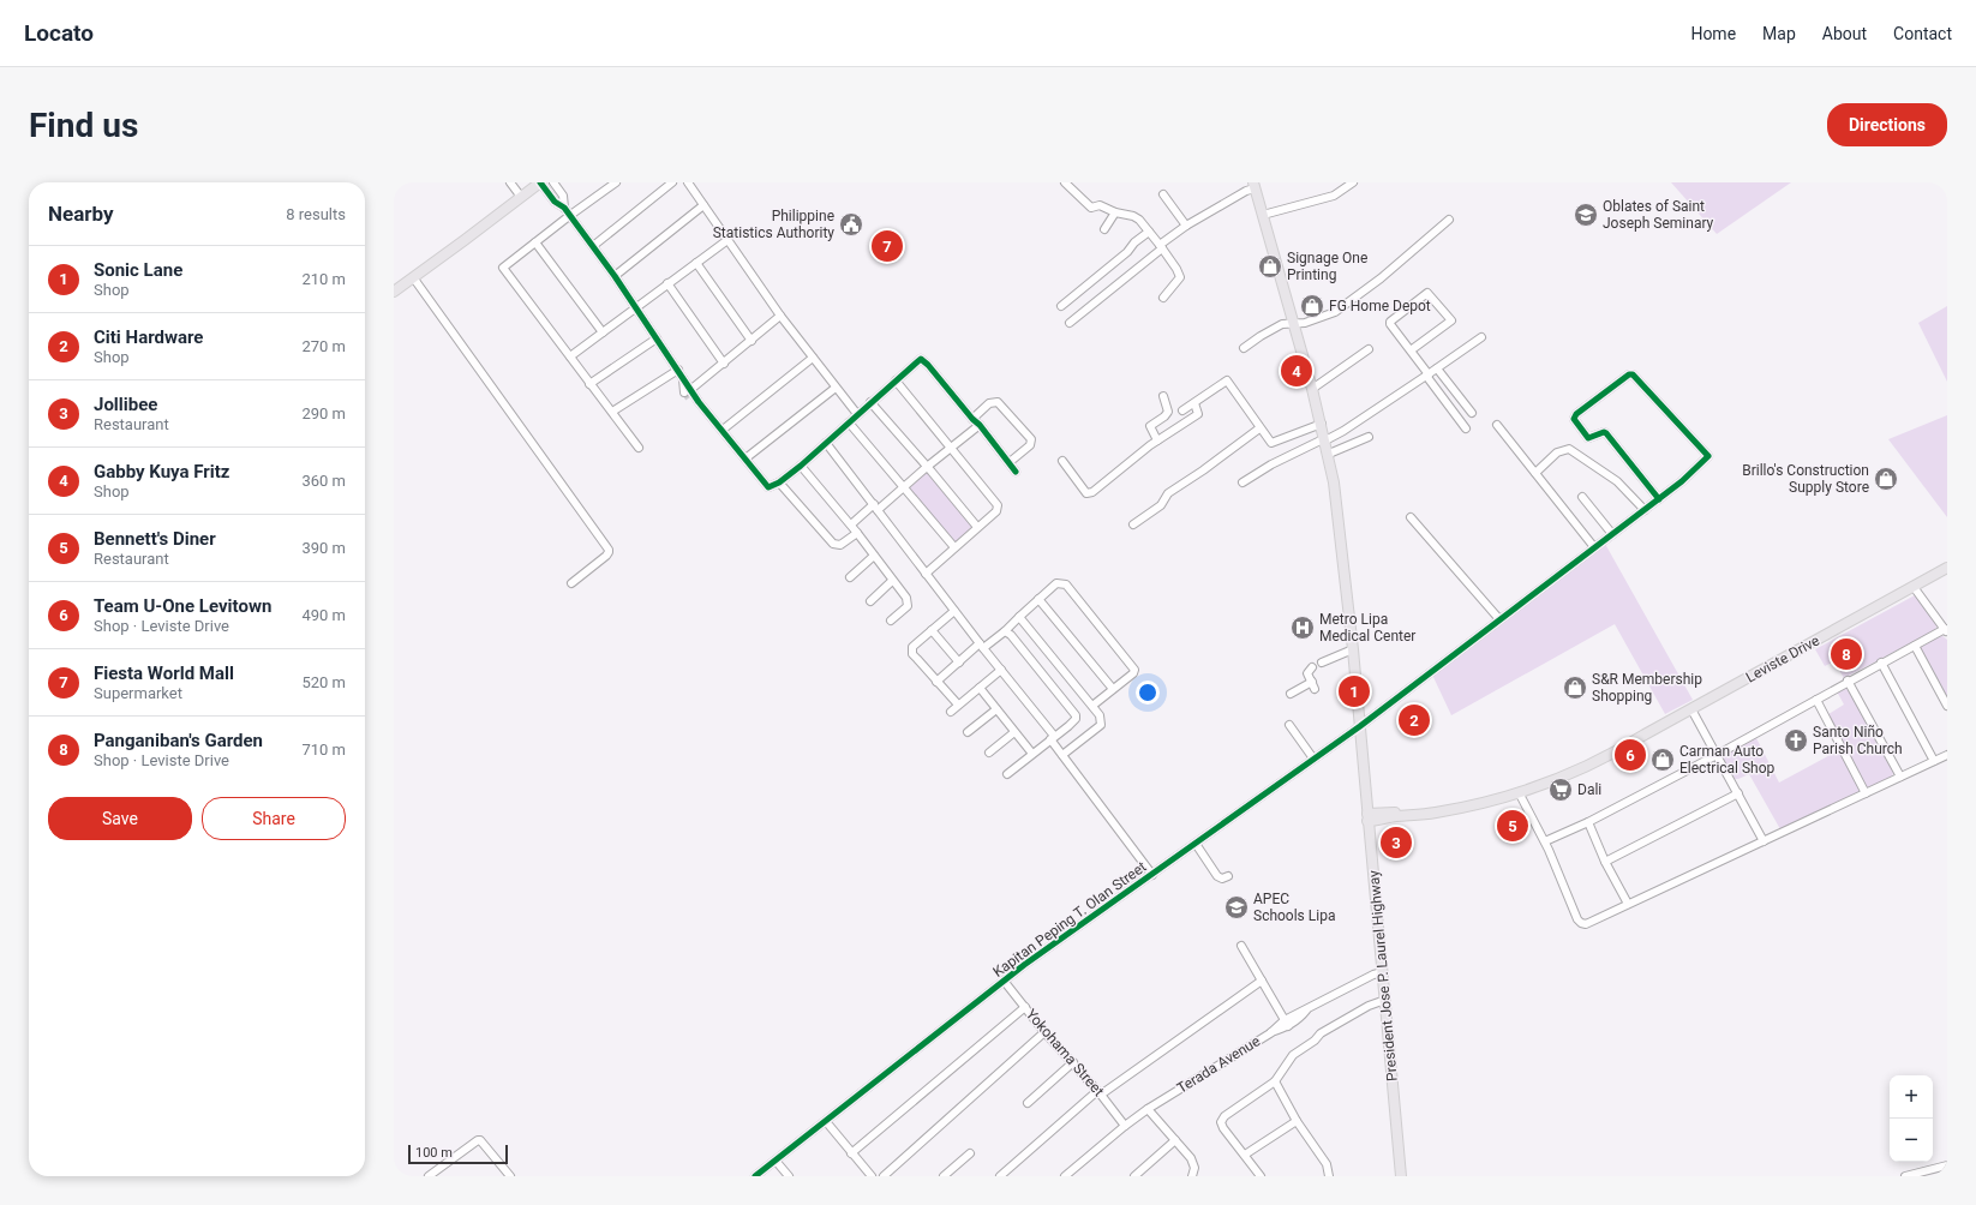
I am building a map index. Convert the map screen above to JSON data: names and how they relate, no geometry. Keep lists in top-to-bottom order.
{
  "streets": {
    "main road": ["Leviste Drive", "President Jose P. Laurel Highway"],
    "street": ["Kapitan Peping T. Olan Street", "Yokohama Street", "Terada Avenue"]
  },
  "crossings": [
    ["Leviste Drive", "President Jose P. Laurel Highway"],
    ["Kapitan Peping T. Olan Street", "President Jose P. Laurel Highway"],
    ["Kapitan Peping T. Olan Street", "Yokohama Street"],
    ["President Jose P. Laurel Highway", "Terada Avenue"],
    ["Yokohama Street", "Terada Avenue"]
  ],
  "places": {
    "school or university": ["Oblates of Saint Joseph Seminary", "APEC Schools Lipa"],
    "public building": ["Philippine Statistics Authority"],
    "shop": [
      "Signage One Printing",
      "FG Home Depot",
      "Brillo's Construction Supply Store",
      "S&R Membership Shopping",
      "Carman Auto Electrical Shop"
    ],
    "hospital": ["Metro Lipa Medical Center"],
    "church": ["Santo Niño Parish Church"],
    "supermarket": ["Dali"]
  },
  "scale_bar": "100 m",
  "page": {
    "header": "Locato",
    "nav": [
      "Home",
      "Map",
      "About",
      "Contact"
    ],
    "buttons": [
      "Directions",
      ["Save", "Share"]
    ],
    "title": "Find us",
    "heading": ["Nearby", "8 results"],
    "pins": [
      "7",
      "4",
      "8",
      "1",
      "2",
      "6",
      "5",
      "3"
    ],
    "list": [
      {
        "mark": "1",
        "name": "Sonic Lane",
        "note": "Shop",
        "value": "210 m"
      },
      {
        "mark": "2",
        "name": "Citi Hardware",
        "note": "Shop",
        "value": "270 m"
      },
      {
        "mark": "3",
        "name": "Jollibee",
        "note": "Restaurant",
        "value": "290 m"
      },
      {
        "mark": "4",
        "name": "Gabby Kuya Fritz",
        "note": "Shop",
        "value": "360 m"
      },
      {
        "mark": "5",
        "name": "Bennett's Diner",
        "note": "Restaurant",
        "value": "390 m"
      },
      {
        "mark": "6",
        "name": "Team U-One Levitown",
        "note": "Shop · Leviste Drive",
        "value": "490 m"
      },
      {
        "mark": "7",
        "name": "Fiesta World Mall",
        "note": "Supermarket",
        "value": "520 m"
      },
      {
        "mark": "8",
        "name": "Panganiban's Garden",
        "note": "Shop · Leviste Drive",
        "value": "710 m"
      }
    ],
    "map_buttons": ["+", "−"],
    "scale": "100 m"
  }
}
